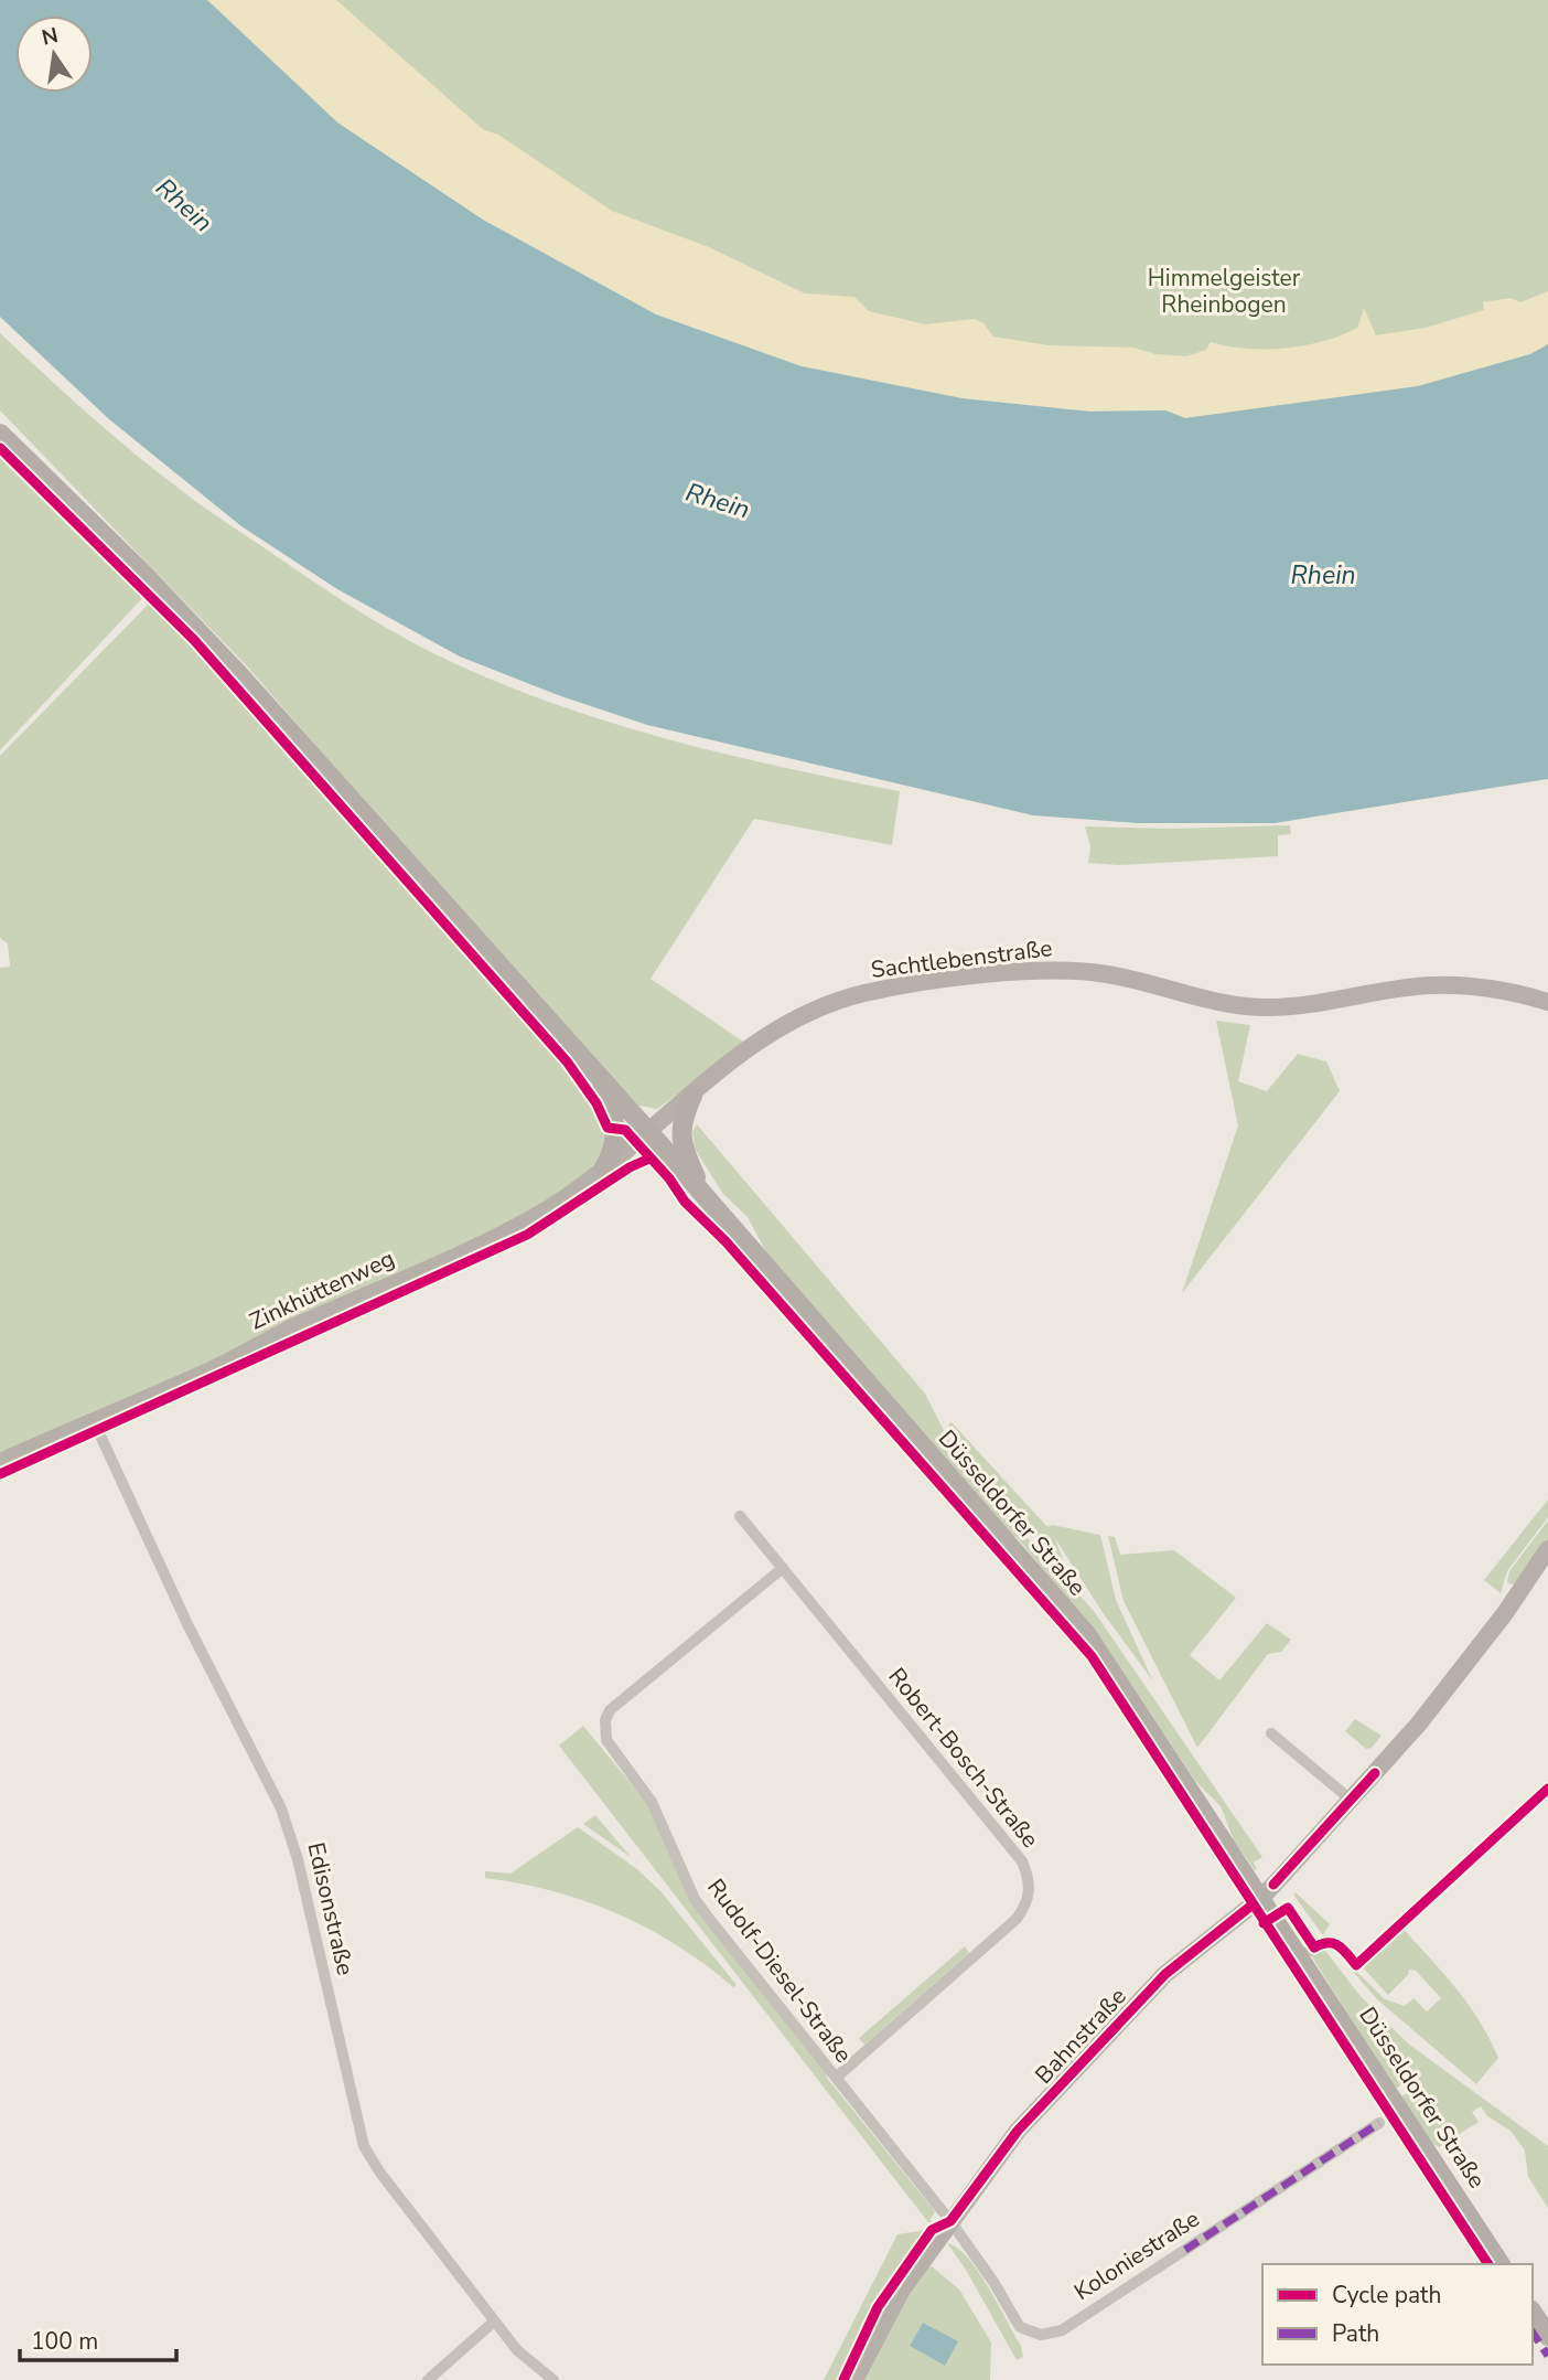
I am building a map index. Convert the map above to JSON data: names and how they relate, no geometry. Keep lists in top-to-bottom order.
{
  "streets": {
    "main road": ["Düsseldorfer Straße"],
    "street": [
      "Sachtlebenstraße",
      "Zinkhüttenweg",
      "Robert-Bosch-Straße",
      "Edisonstraße",
      "Rudolf-Diesel-Straße",
      "Bahnstraße",
      "Koloniestraße"
    ]
  },
  "crossings": [
    ["Sachtlebenstraße", "Zinkhüttenweg"],
    ["Sachtlebenstraße", "Düsseldorfer Straße"],
    ["Zinkhüttenweg", "Düsseldorfer Straße"],
    ["Zinkhüttenweg", "Edisonstraße"],
    ["Düsseldorfer Straße", "Bahnstraße"],
    ["Robert-Bosch-Straße", "Rudolf-Diesel-Straße"],
    ["Rudolf-Diesel-Straße", "Bahnstraße"],
    ["Rudolf-Diesel-Straße", "Koloniestraße"],
    ["Bahnstraße", "Koloniestraße"]
  ],
  "water": ["Rhein"],
  "parks": ["Himmelgeister Rheinbogen"],
  "legend": ["Cycle path", "Path"],
  "scale_bar": "100 m",
  "north": "top"
}
